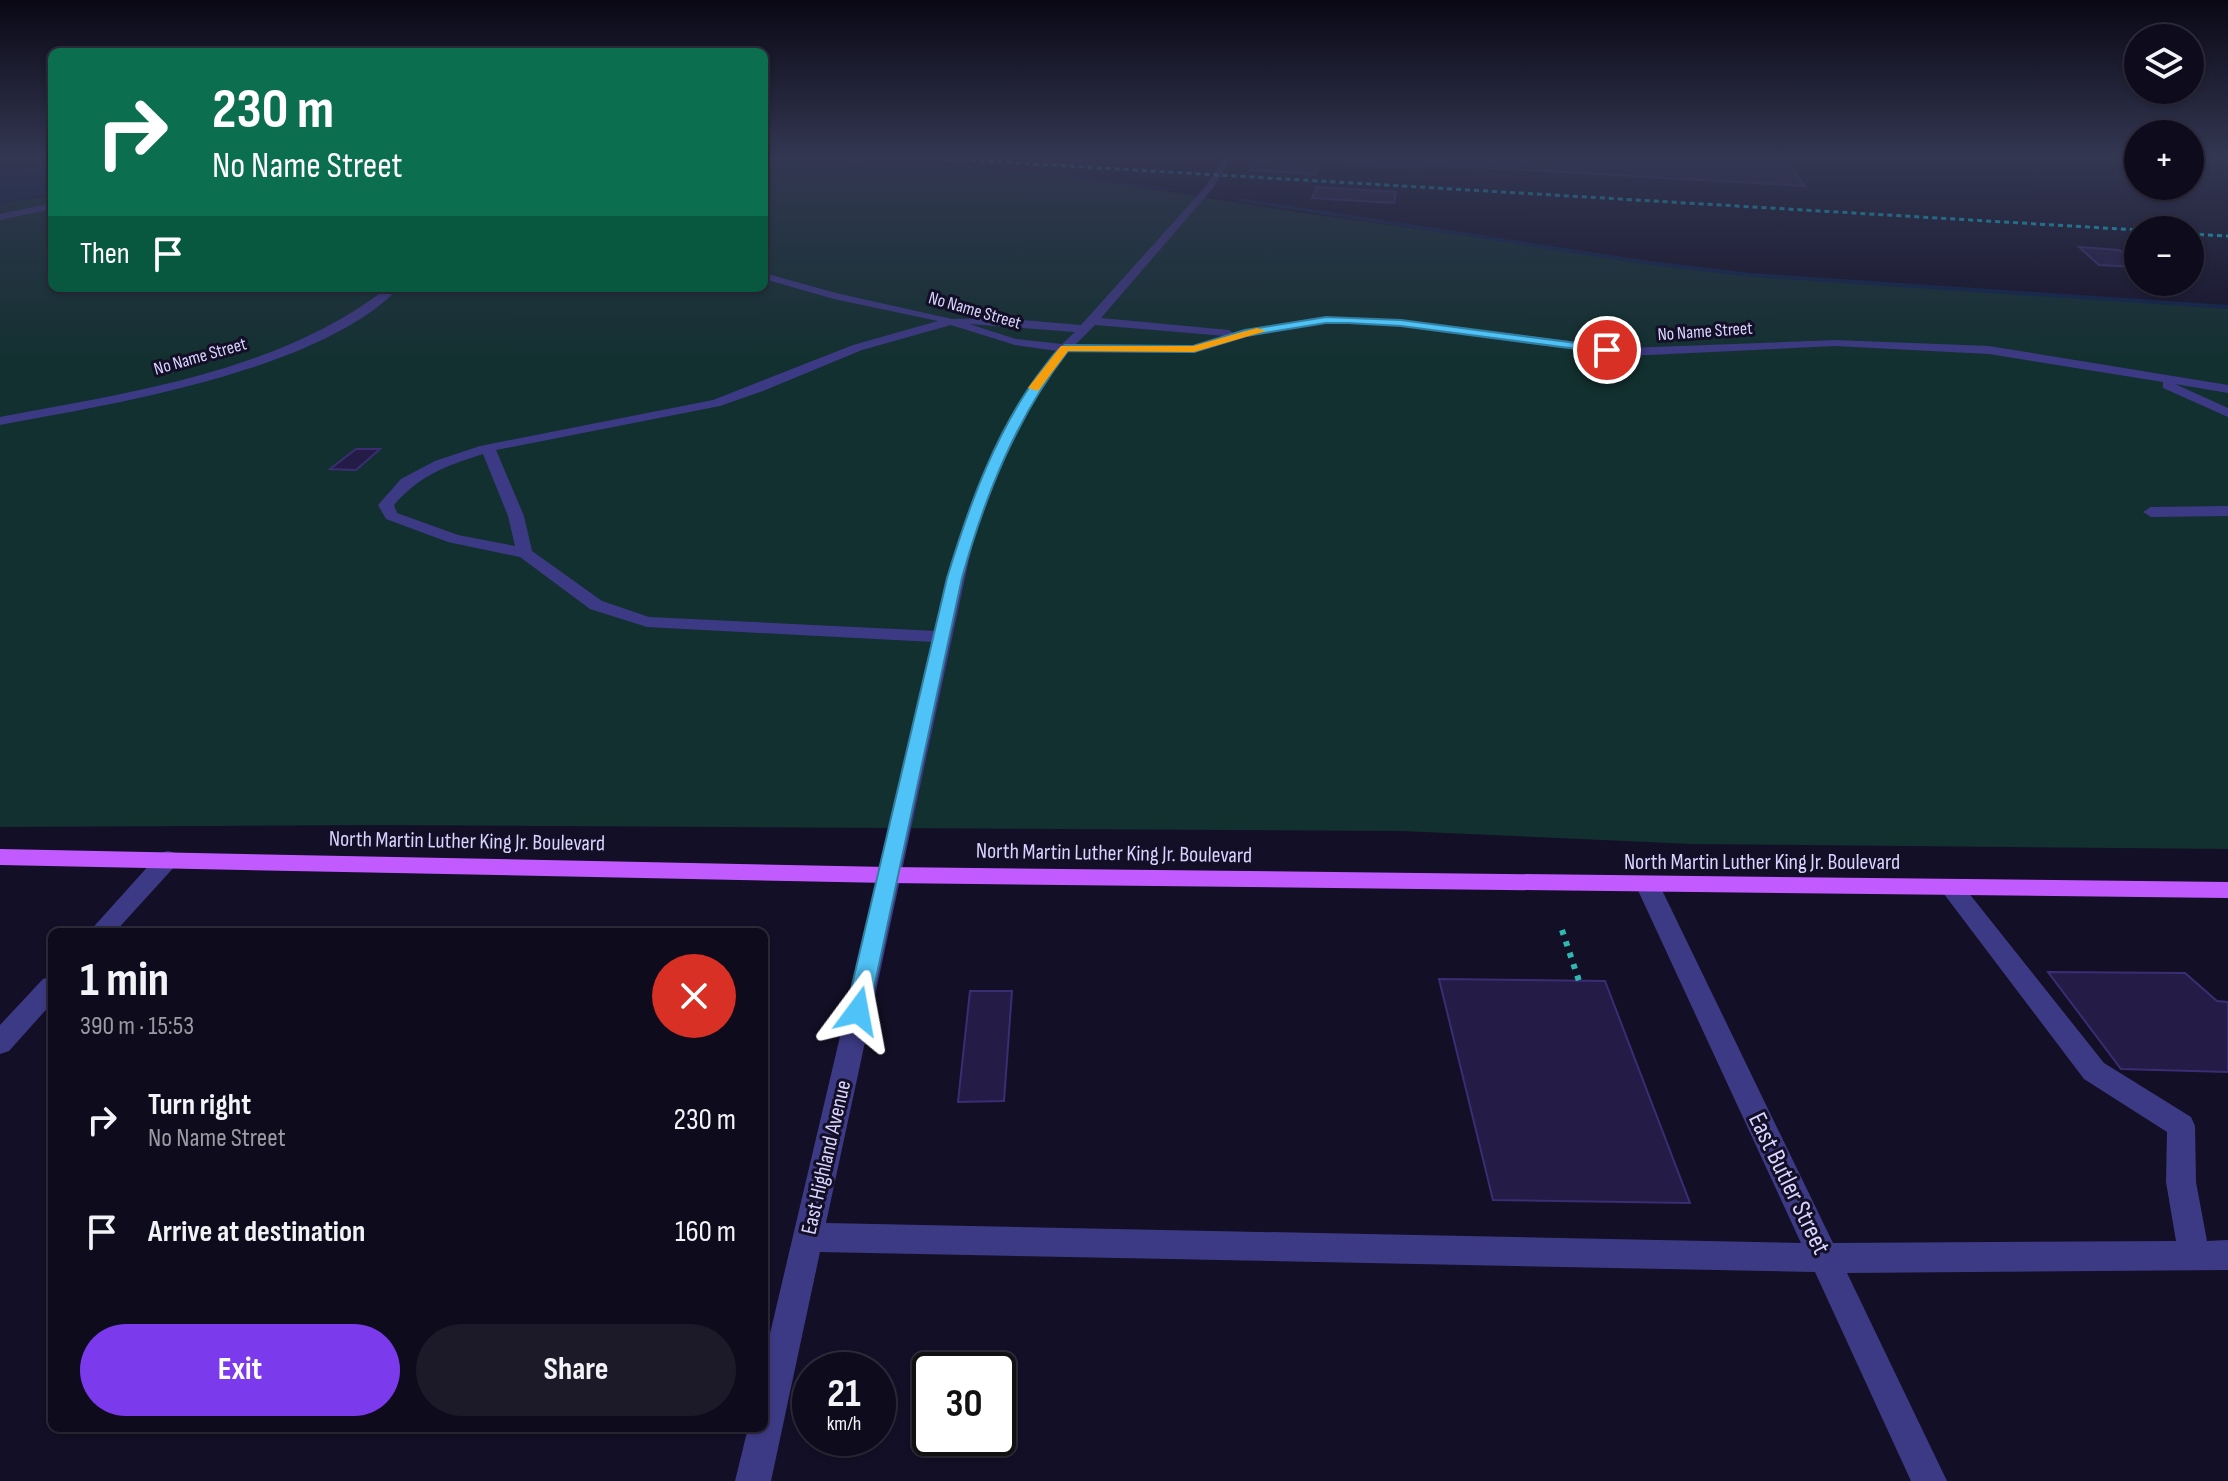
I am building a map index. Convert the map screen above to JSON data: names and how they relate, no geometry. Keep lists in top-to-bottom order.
{
  "streets": {
    "main road": ["North Martin Luther King Jr. Boulevard"],
    "street": ["No Name Street", "East Highland Avenue", "East Butler Street"]
  },
  "crossings": [
    ["No Name Street", "East Highland Avenue"],
    ["North Martin Luther King Jr. Boulevard", "East Highland Avenue"],
    ["North Martin Luther King Jr. Boulevard", "East Butler Street"]
  ],
  "page": {
    "map_buttons": ["+", "−"],
    "turn": ["230 m", "No Name Street"],
    "then": "Then",
    "heading": ["1 min", "390 m · 15:53"],
    "list": [
      {
        "name": "Turn right",
        "note": "No Name Street",
        "value": "230 m"
      },
      {
        "name": "Arrive at destination",
        "value": "160 m"
      }
    ],
    "buttons": ["Exit", "Share"],
    "speed": "21 km/h",
    "limit": "30"
  }
}
